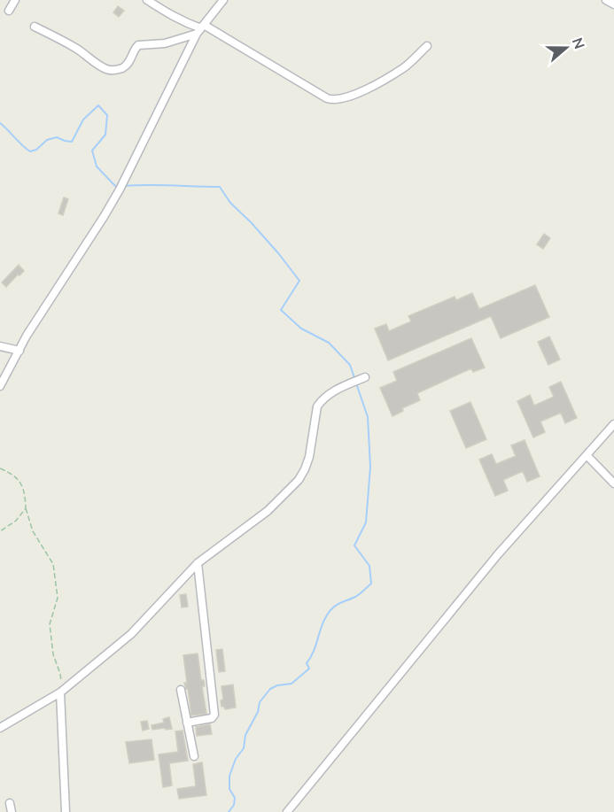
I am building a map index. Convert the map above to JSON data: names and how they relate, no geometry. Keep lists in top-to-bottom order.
{
  "north": "right"
}
